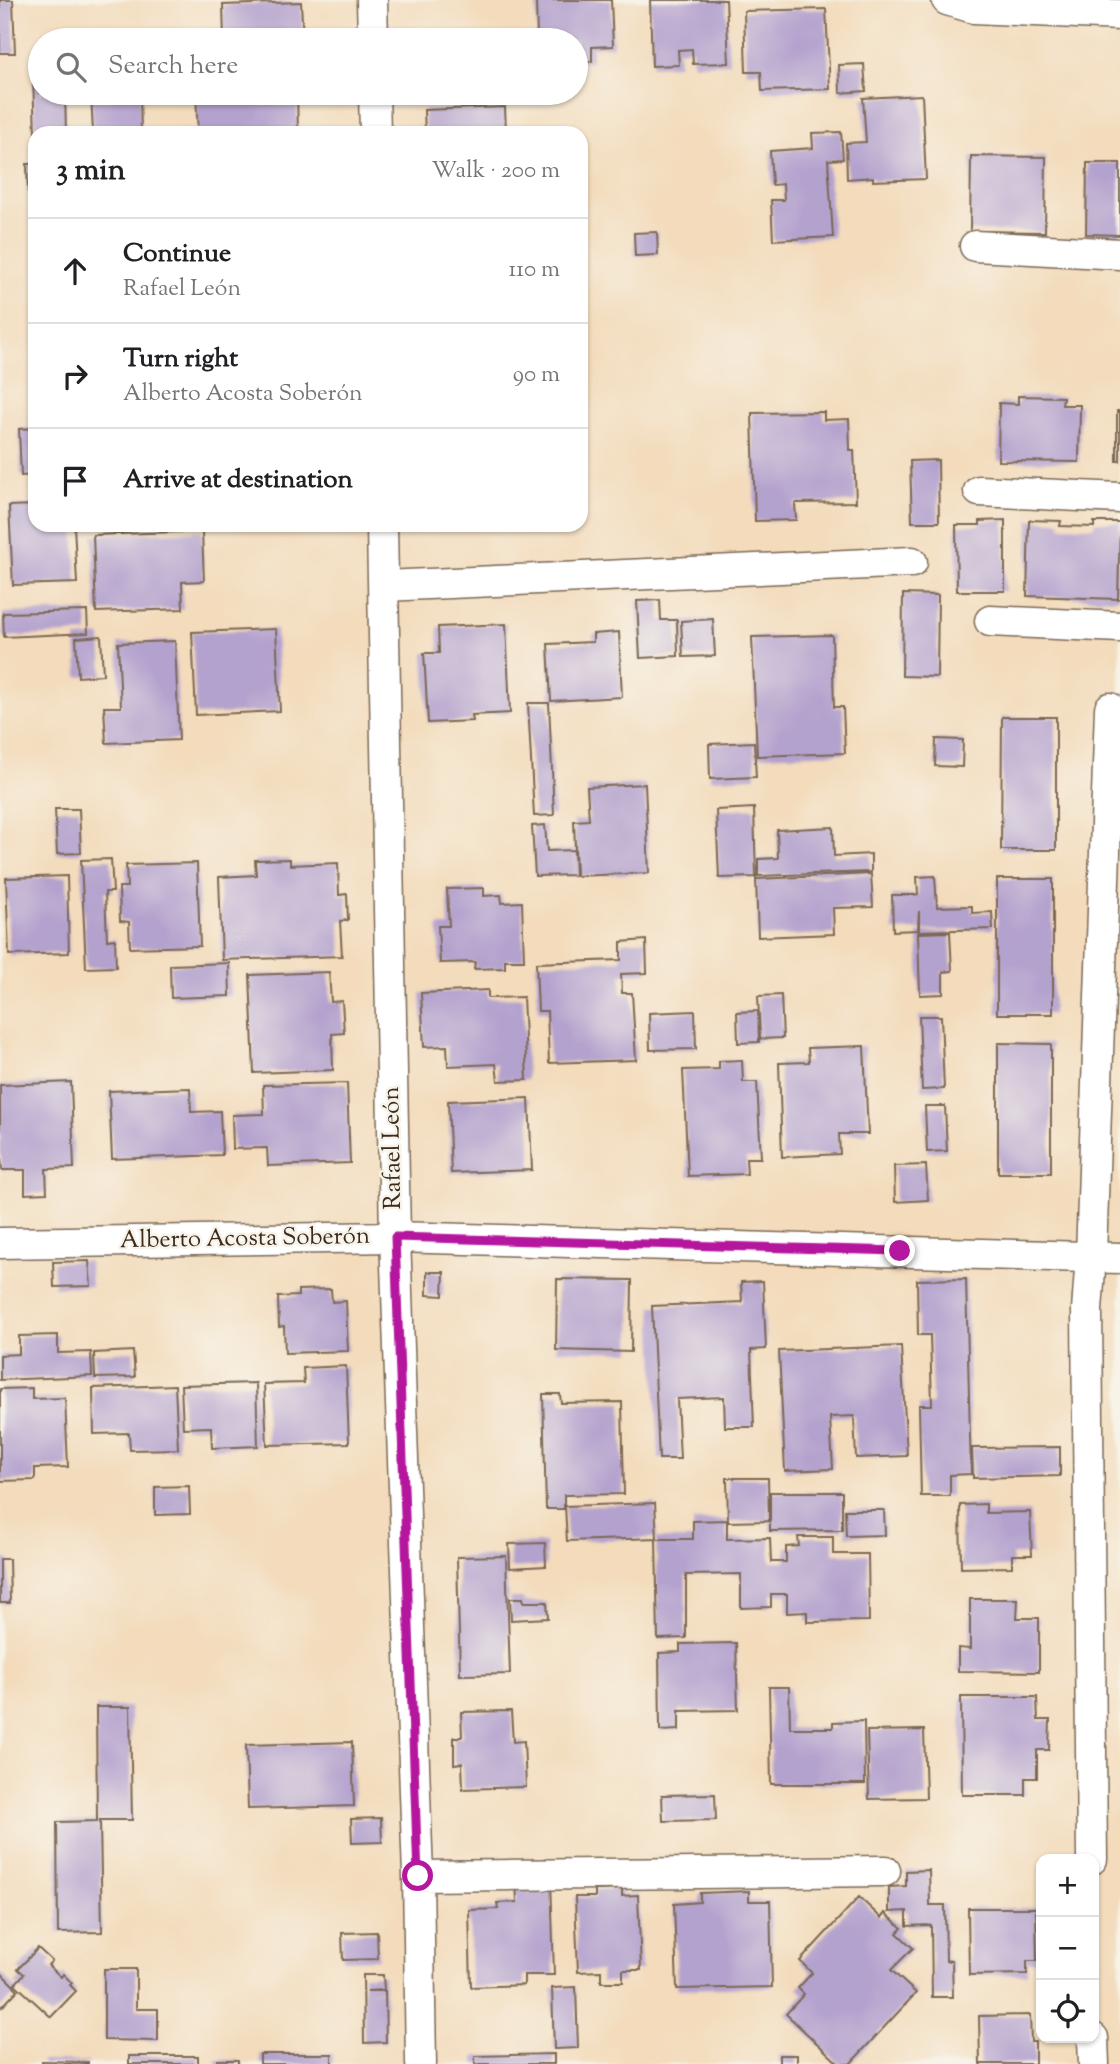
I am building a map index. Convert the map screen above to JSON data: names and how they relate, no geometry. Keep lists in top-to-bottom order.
{
  "streets": {
    "street": ["Rafael León", "Alberto Acosta Soberón"]
  },
  "crossings": [
    ["Rafael León", "Alberto Acosta Soberón"]
  ],
  "page": {
    "search": "Search here",
    "heading": ["3 min", "Walk · 200 m"],
    "list": [
      ["Continue", "Rafael León", "110 m"],
      ["Turn right", "Alberto Acosta Soberón", "90 m"],
      "Arrive at destination"
    ],
    "map_buttons": ["+", "−"]
  }
}
